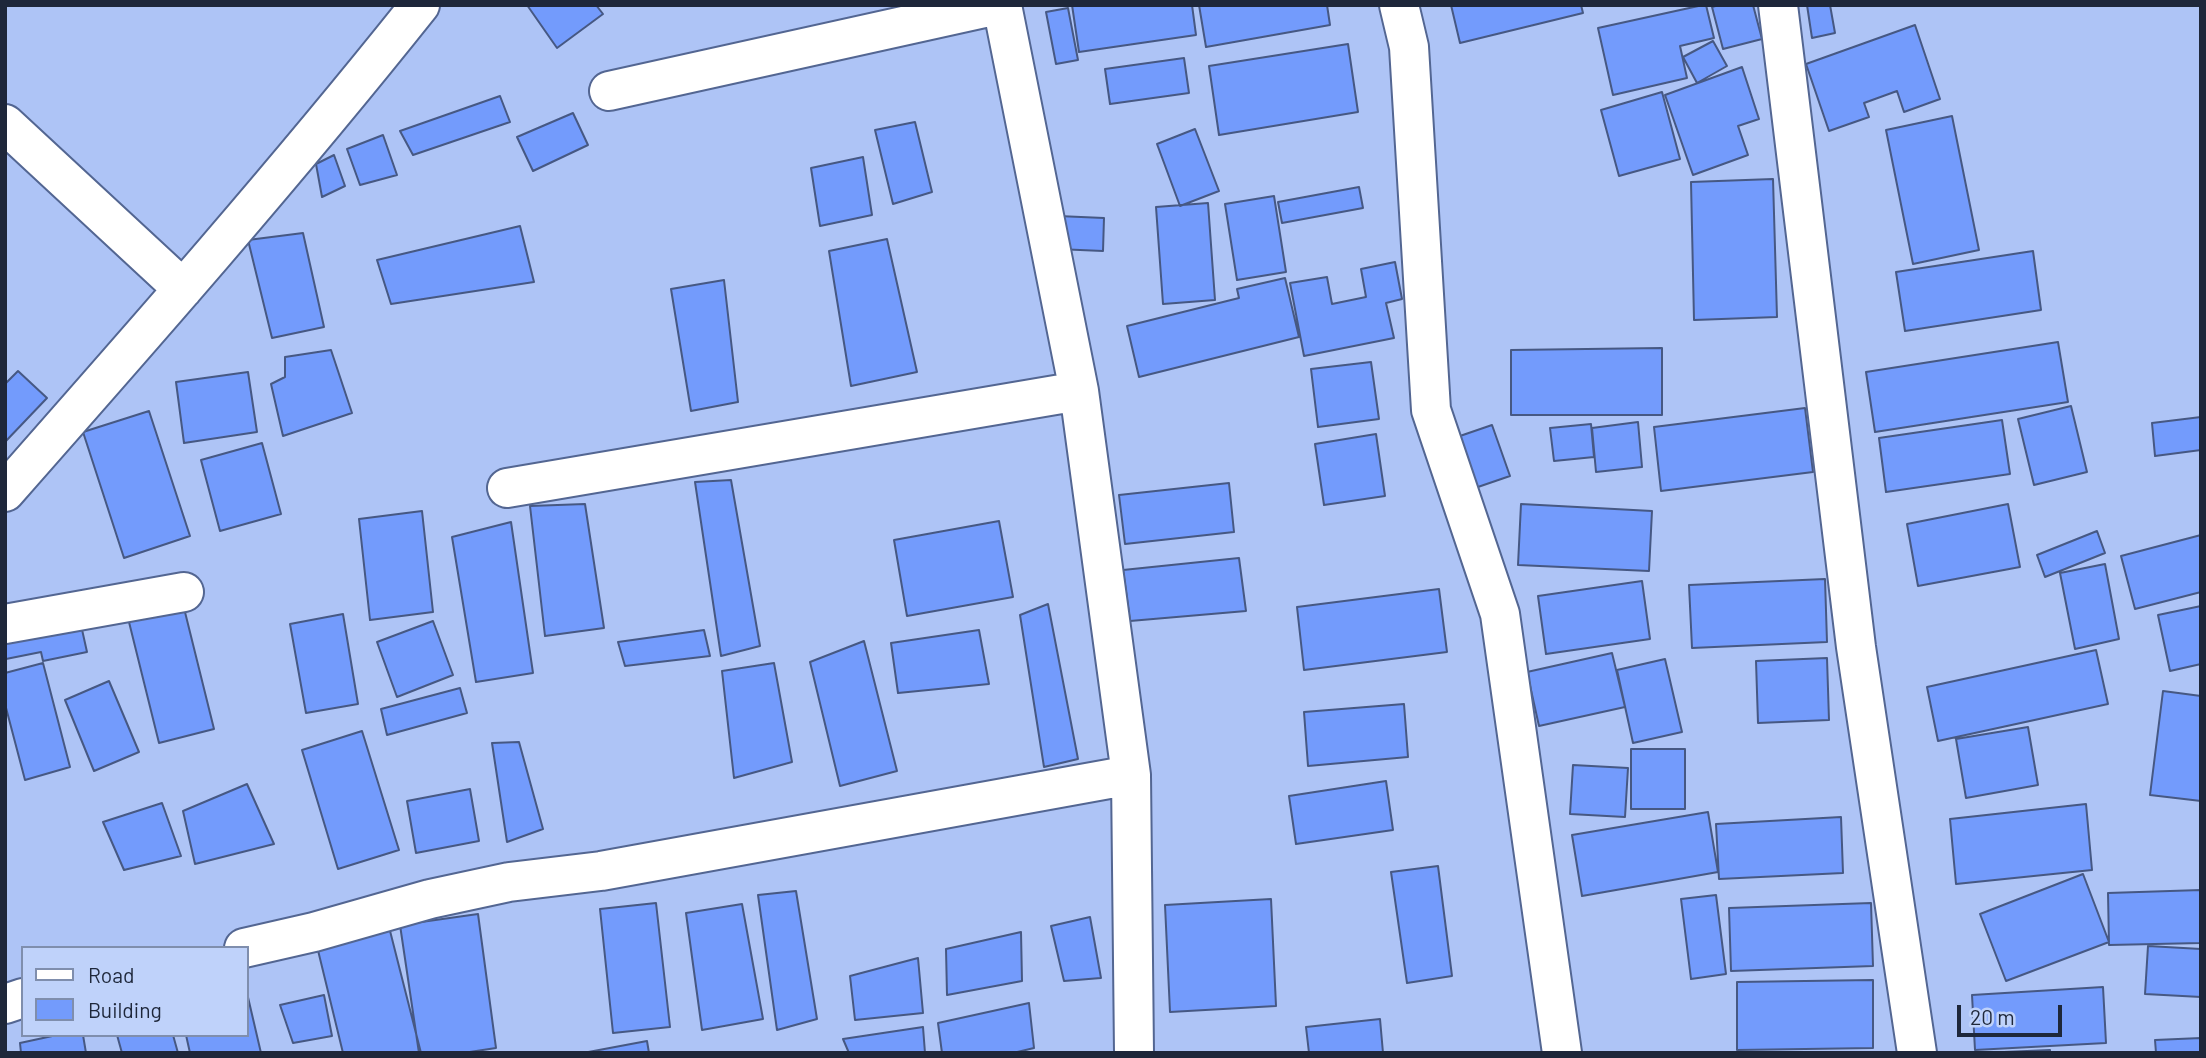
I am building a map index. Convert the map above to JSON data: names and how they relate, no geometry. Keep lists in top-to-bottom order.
{
  "legend": ["Road", "Building"],
  "scale_bar": "20 m"
}
